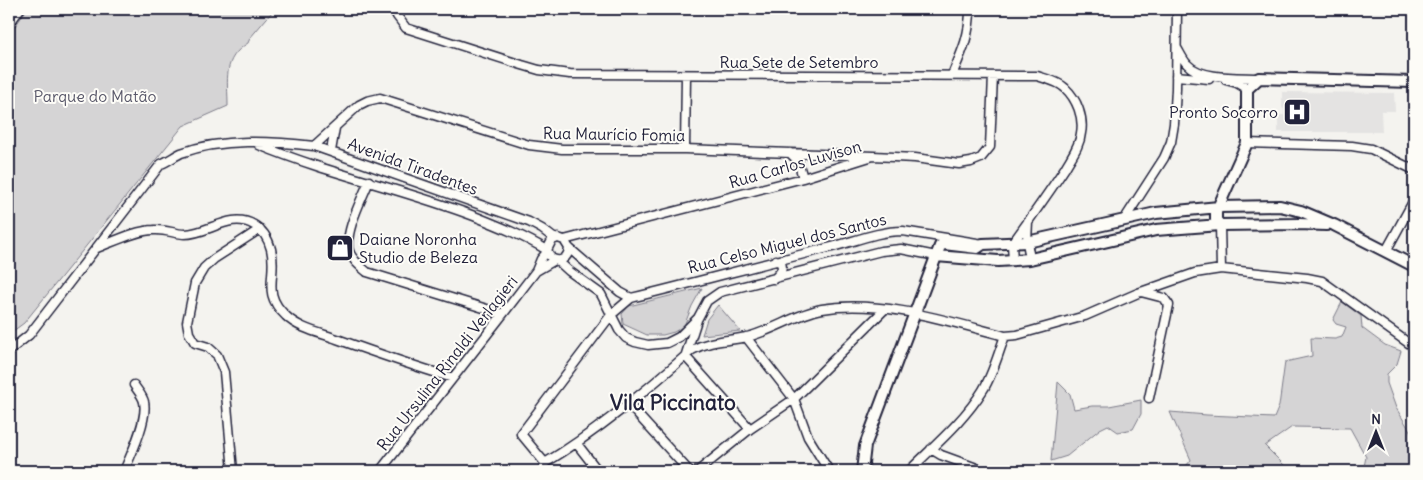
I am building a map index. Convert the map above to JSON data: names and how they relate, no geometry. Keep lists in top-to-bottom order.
{
  "streets": {
    "main road": ["Rua Celso Miguel dos Santos"],
    "street": [
      "Rua Sete de Setembro",
      "Rua Maurício Fomia",
      "Rua Carlos Luvison",
      "Avenida Tiradentes",
      "Rua Ursulina Rinaldi Verlagieri"
    ]
  },
  "crossings": [
    ["Rua Sete de Setembro", "Rua Carlos Luvison"],
    ["Rua Sete de Setembro", "Rua Celso Miguel dos Santos"],
    ["Rua Maurício Fomia", "Rua Carlos Luvison"],
    ["Rua Maurício Fomia", "Avenida Tiradentes"],
    ["Rua Carlos Luvison", "Avenida Tiradentes"],
    ["Rua Carlos Luvison", "Rua Ursulina Rinaldi Verlagieri"],
    ["Avenida Tiradentes", "Rua Ursulina Rinaldi Verlagieri"]
  ],
  "districts": ["Vila Piccinato"],
  "parks": ["Parque do Matão"],
  "places": {
    "hospital": ["Pronto Socorro"],
    "shop": ["Daiane Noronha Studio de Beleza"]
  },
  "north": "top"
}
